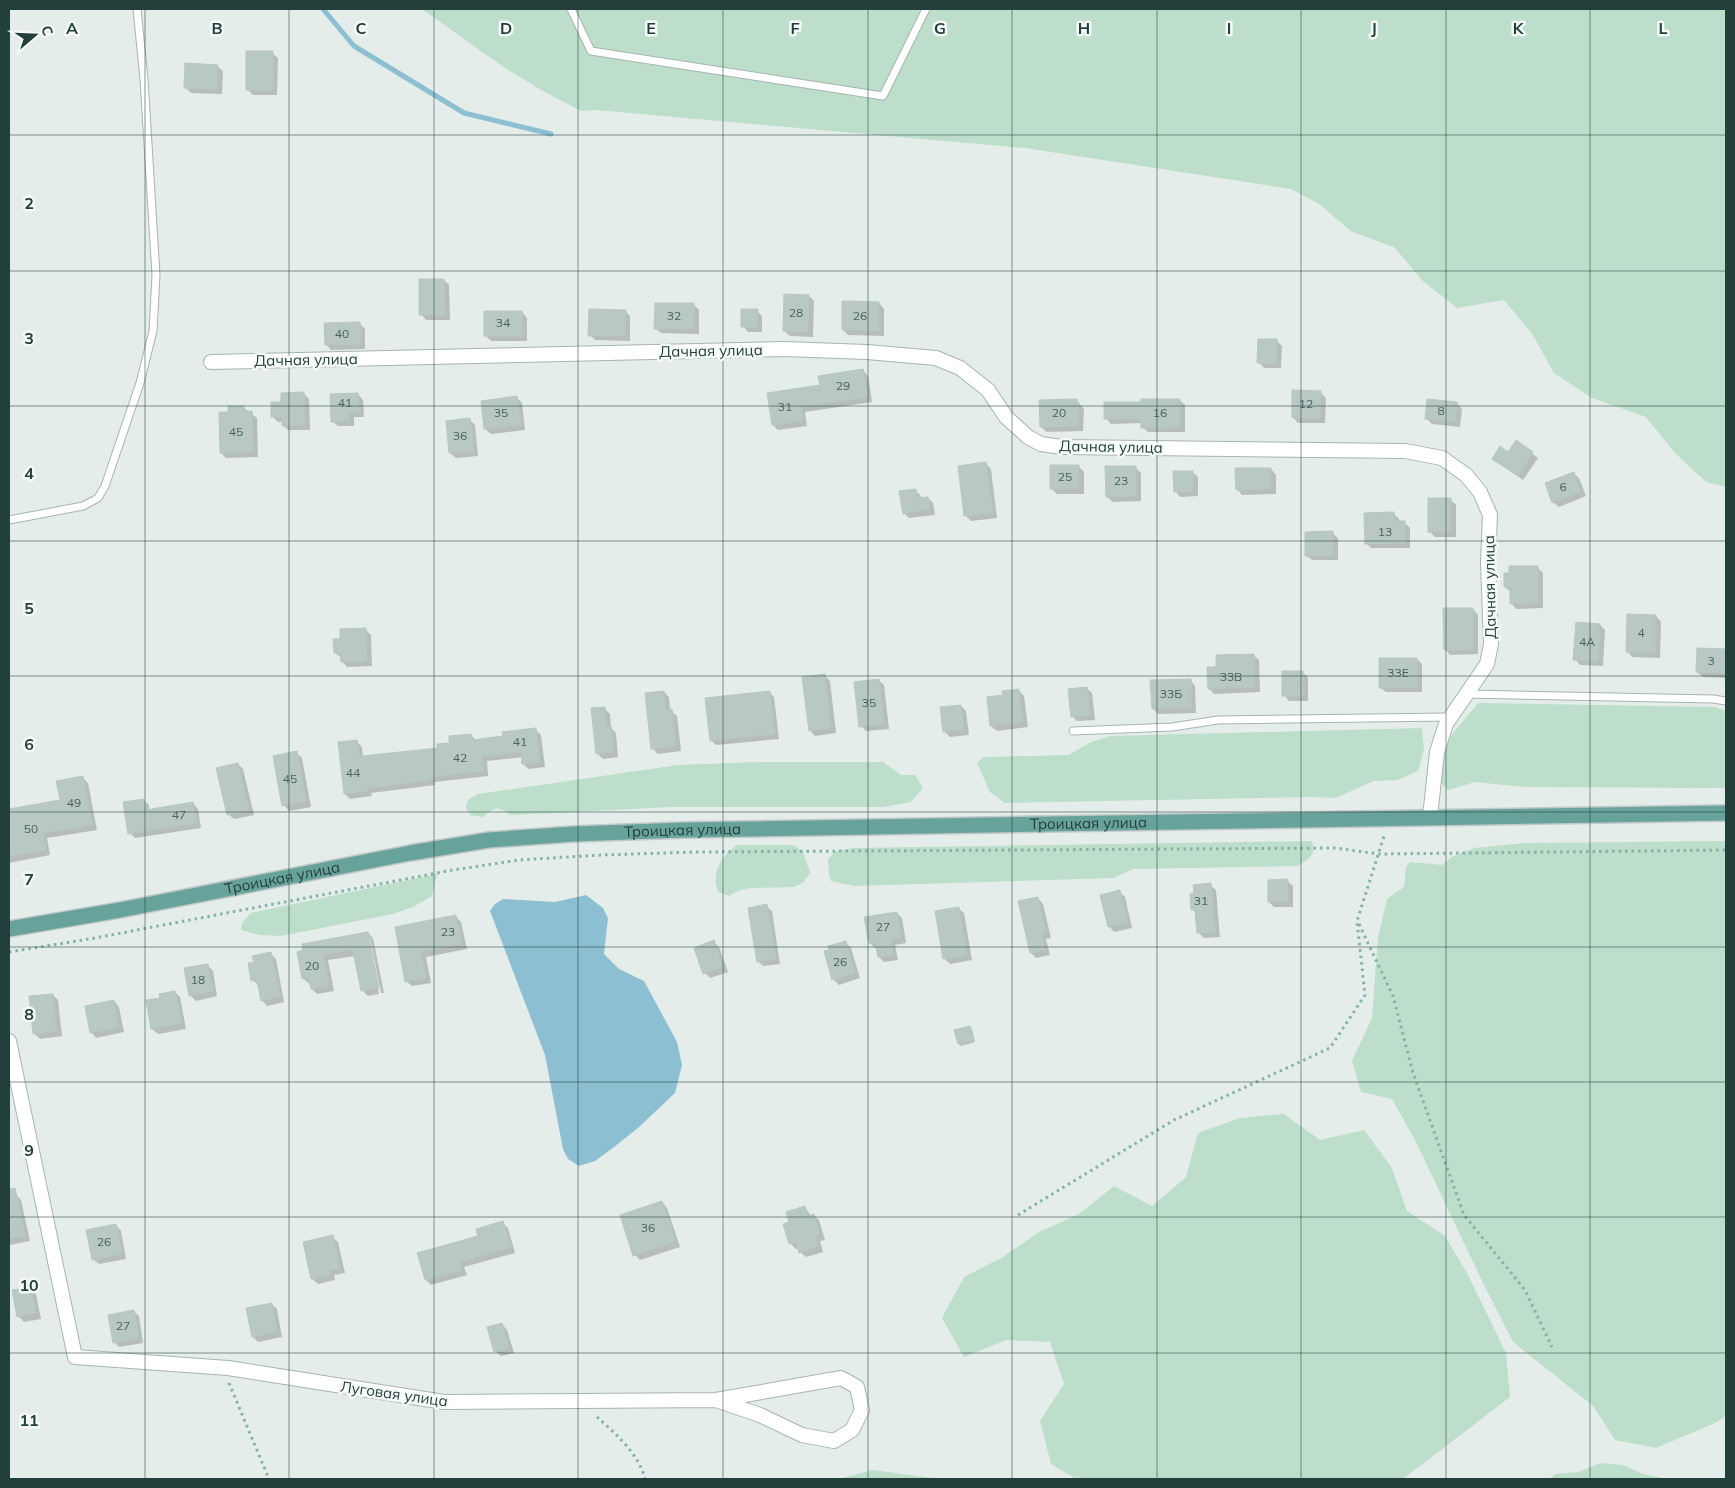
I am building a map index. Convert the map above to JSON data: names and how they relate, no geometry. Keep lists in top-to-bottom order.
{
  "streets": {
    "main road": ["Троицкая улица"],
    "street": ["Дачная улица", "Луговая улица"]
  },
  "crossings": [
    ["Дачная улица", "Троицкая улица"]
  ],
  "house_numbers": [
    "28",
    "32",
    "26",
    "34",
    "40",
    "29",
    "41",
    "12",
    "31",
    "8",
    "35",
    "20",
    "16",
    "45",
    "36",
    "25",
    "23",
    "6",
    "13",
    "4",
    "4А",
    "3",
    "33Е",
    "33В",
    "33Б",
    "35",
    "41",
    "42",
    "44",
    "45",
    "49",
    "47",
    "50",
    "31",
    "27",
    "23",
    "26",
    "20",
    "18",
    "36",
    "26",
    "27"
  ],
  "north": "right",
  "grid": {
    "columns": [
      "A",
      "B",
      "C",
      "D",
      "E",
      "F",
      "G",
      "H",
      "I",
      "J",
      "K",
      "L"
    ],
    "rows": [
      "2",
      "3",
      "4",
      "5",
      "6",
      "7",
      "8",
      "9",
      "10",
      "11"
    ]
  }
}
